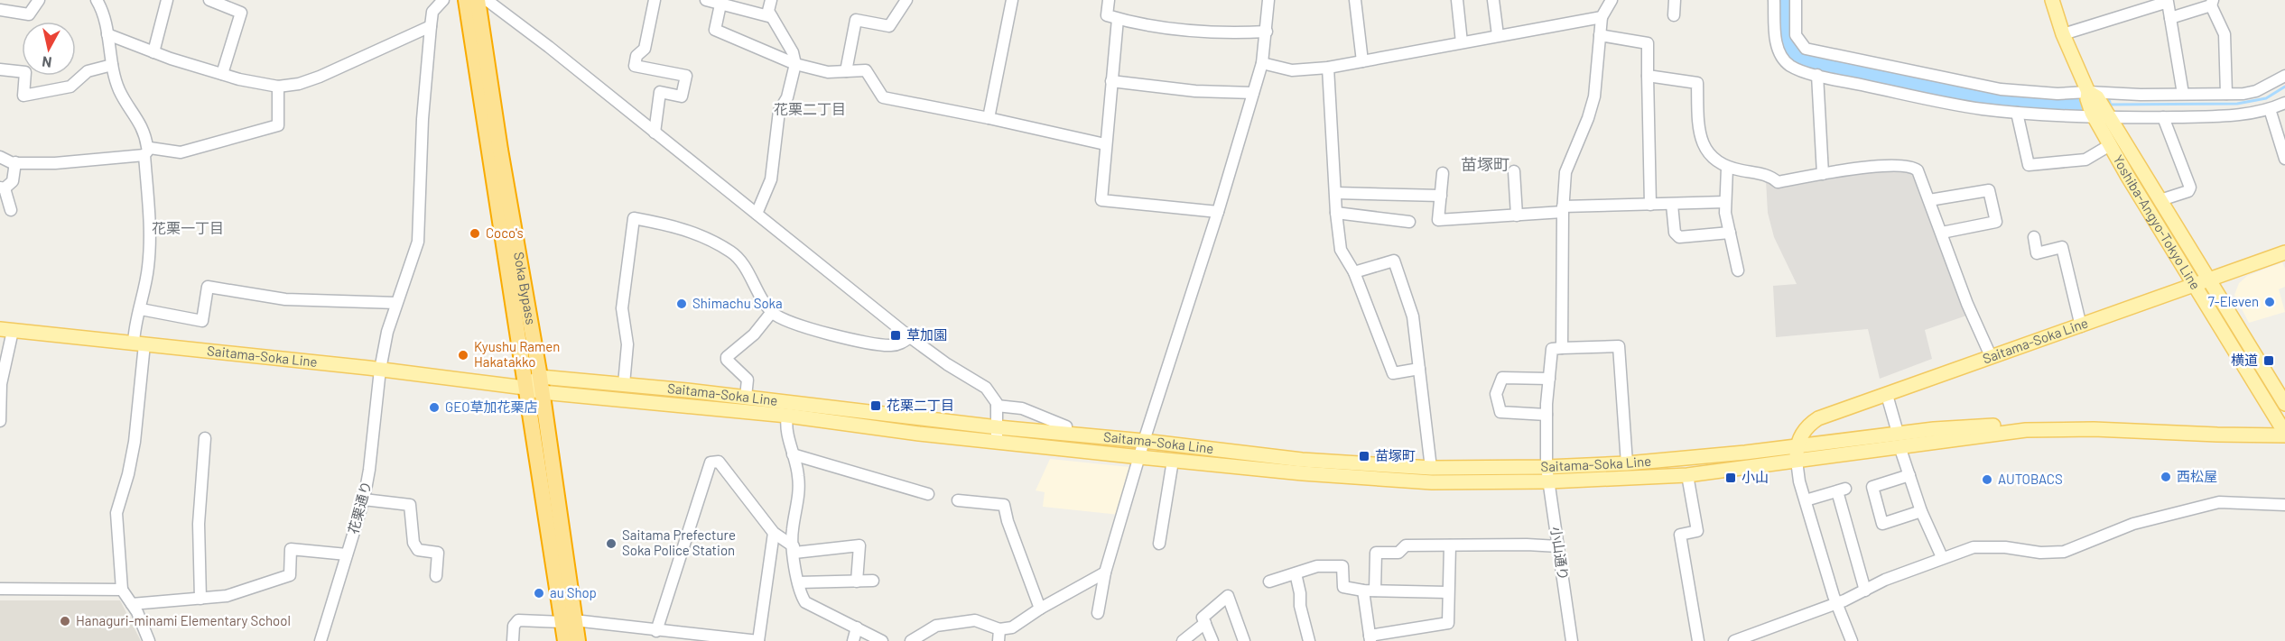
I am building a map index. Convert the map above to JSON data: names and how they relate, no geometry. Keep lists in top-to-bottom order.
{
  "streets": {
    "highway": ["Soka Bypass"],
    "main road": ["Yoshiba-Angyo-Tokyo Line", "Saitama-Soka Line"],
    "street": ["花栗通り", "小山通り"]
  },
  "crossings": [
    ["Yoshiba-Angyo-Tokyo Line", "Saitama-Soka Line"],
    ["Soka Bypass", "Saitama-Soka Line"],
    ["Saitama-Soka Line", "花栗通り"],
    ["Saitama-Soka Line", "小山通り"]
  ],
  "districts": ["花栗二丁目", "苗塚町", "花栗一丁目"],
  "places": {
    "other": [
      "Coco's",
      "7-Eleven",
      "Shimachu Soka",
      "Kyushu Ramen Hakatakko",
      "GEO草加花栗店",
      "西松屋",
      "AUTOBACS",
      "Saitama Prefecture Soka Police Station",
      "au Shop",
      "Hanaguri-minami Elementary School"
    ],
    "transit": [
      "草加園",
      "横道",
      "花栗二丁目",
      "苗塚町",
      "小山"
    ]
  },
  "north": "bottom"
}
